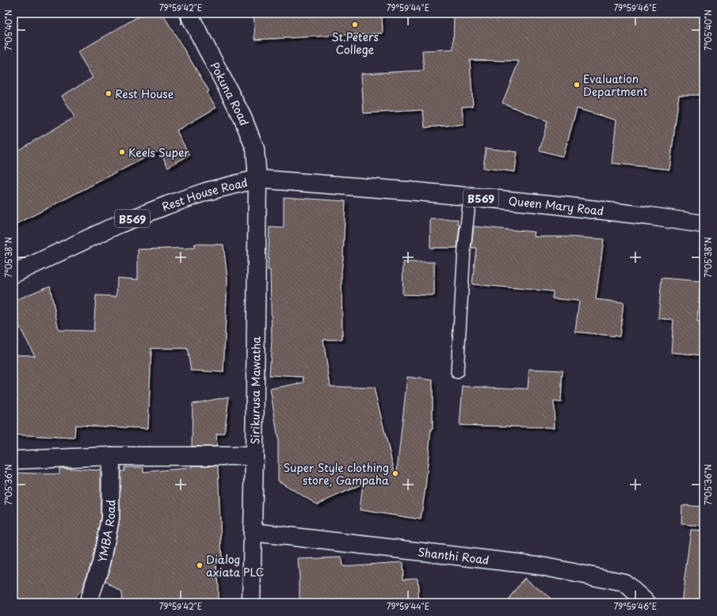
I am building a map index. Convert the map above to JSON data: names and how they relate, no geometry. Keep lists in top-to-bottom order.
{
  "streets": {
    "street": [
      "Pokuna Road",
      "Rest House Road",
      "B569",
      "Queen Mary Road",
      "Sirikurusa Mawatha",
      "YMBA Road",
      "Shanthi Road"
    ]
  },
  "crossings": [
    ["Pokuna Road", "Rest House Road"],
    ["Pokuna Road", "Queen Mary Road"],
    ["Pokuna Road", "Sirikurusa Mawatha"],
    ["Rest House Road", "Queen Mary Road"],
    ["Rest House Road", "Sirikurusa Mawatha"],
    ["Queen Mary Road", "Sirikurusa Mawatha"],
    ["Sirikurusa Mawatha", "Shanthi Road"]
  ],
  "places": [
    "St.Peters College",
    "Evaluation Department",
    "Rest House",
    "Keels Super",
    "Super Style clothing store, Gampaha",
    "Dialog axiata PLC"
  ],
  "coordinates": [
    "79°59'42\"E",
    "79°59'44\"E",
    "79°59'46\"E",
    "7°05'40\"N",
    "7°05'38\"N",
    "7°05'36\"N"
  ]
}
